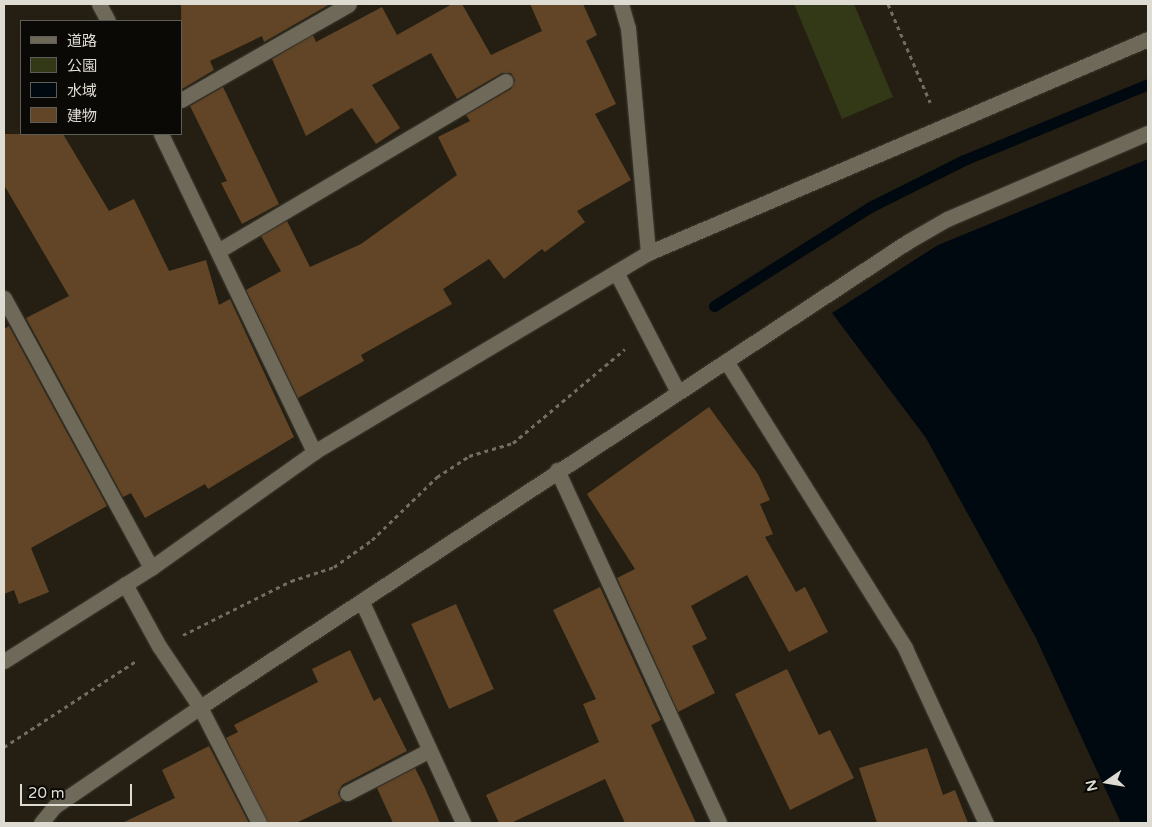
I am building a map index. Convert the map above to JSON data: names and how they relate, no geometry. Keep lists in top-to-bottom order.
{
  "legend": [
    "道路",
    "公園",
    "水域",
    "建物"
  ],
  "scale_bar": "20 m",
  "north": "left"
}
